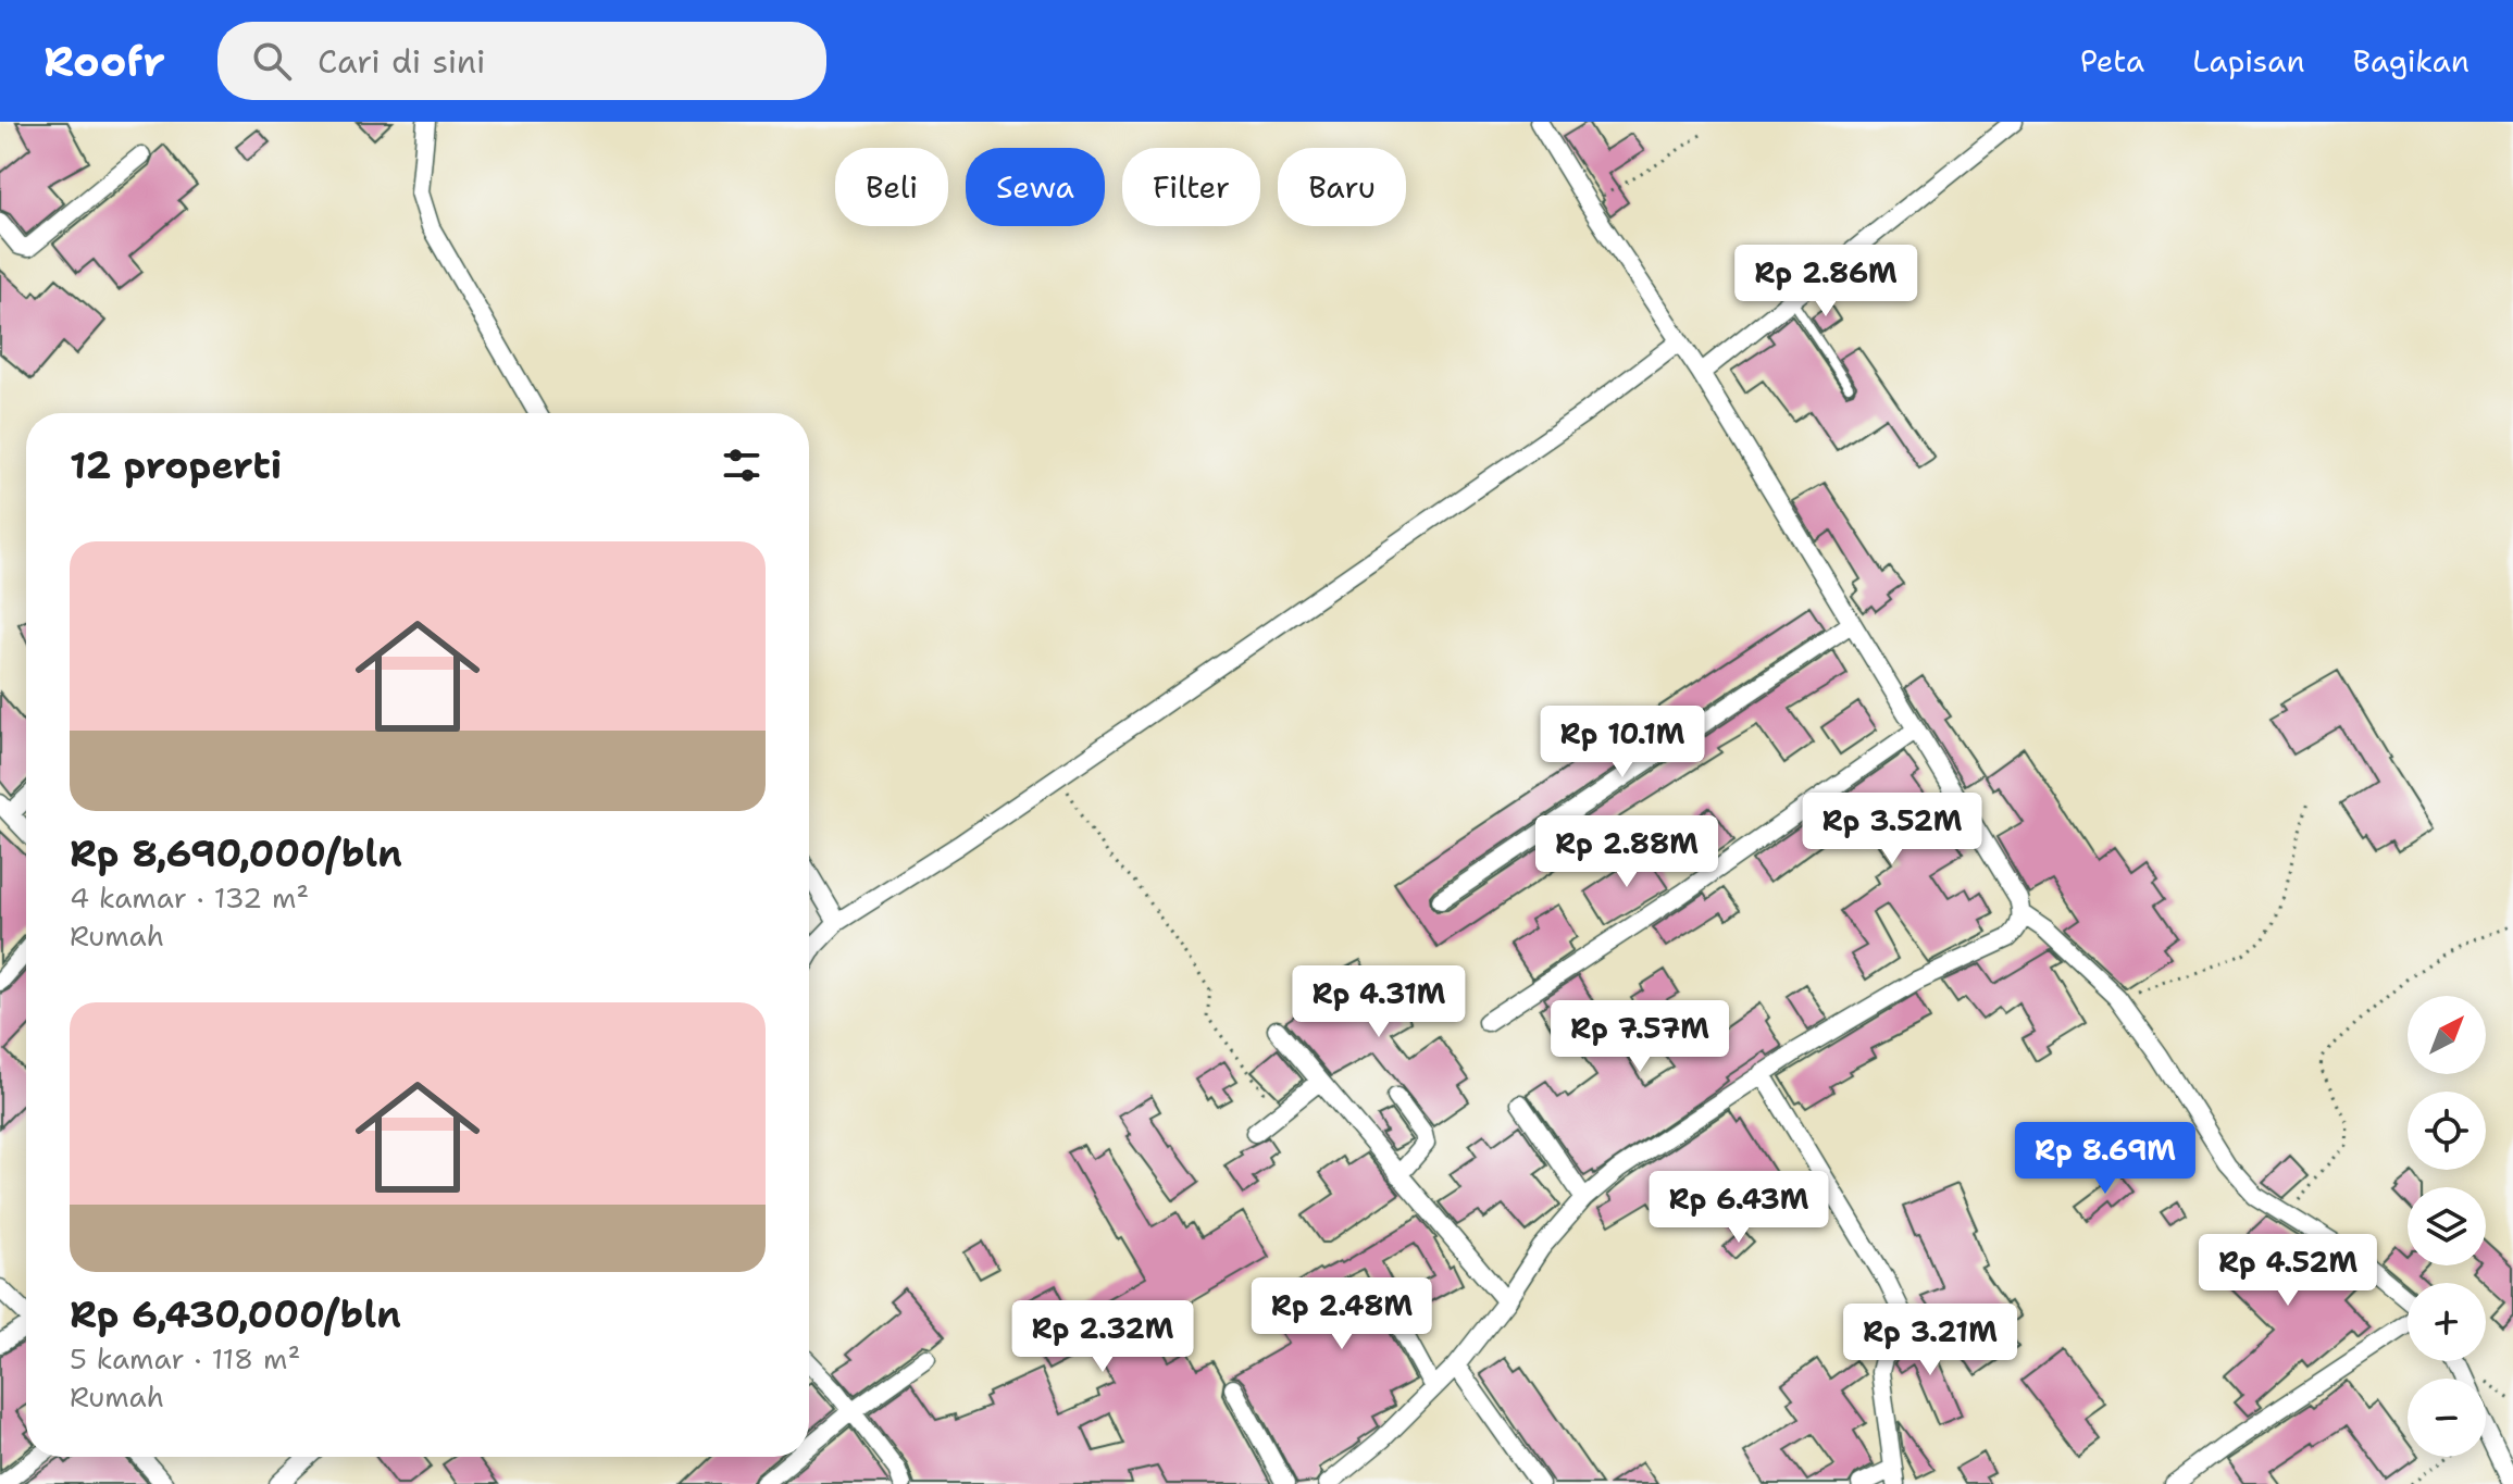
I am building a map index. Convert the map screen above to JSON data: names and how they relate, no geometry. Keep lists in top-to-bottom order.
{
  "north": "top right",
  "page": {
    "header": "Roofr",
    "search": "Cari di sini",
    "nav": ["Peta", "Lapisan", "Bagikan"],
    "chip": [
      "Beli",
      "Sewa",
      "Filter",
      "Baru"
    ],
    "price": [
      "Rp 2.86M",
      "Rp 10.1M",
      "Rp 3.52M",
      "Rp 2.88M",
      "Rp 4.31M",
      "Rp 7.57M",
      "Rp 8.69M",
      "Rp 6.43M",
      "Rp 4.52M",
      "Rp 2.48M",
      "Rp 2.32M",
      "Rp 3.21M"
    ],
    "heading": "12 properti",
    "list": [
      {
        "name": "Rp 8,690,000/bln",
        "note": "4 kamar · 132 m² · Rumah"
      },
      {
        "name": "Rp 6,430,000/bln",
        "note": "5 kamar · 118 m² · Rumah"
      }
    ],
    "map_buttons": ["+", "−"]
  }
}
